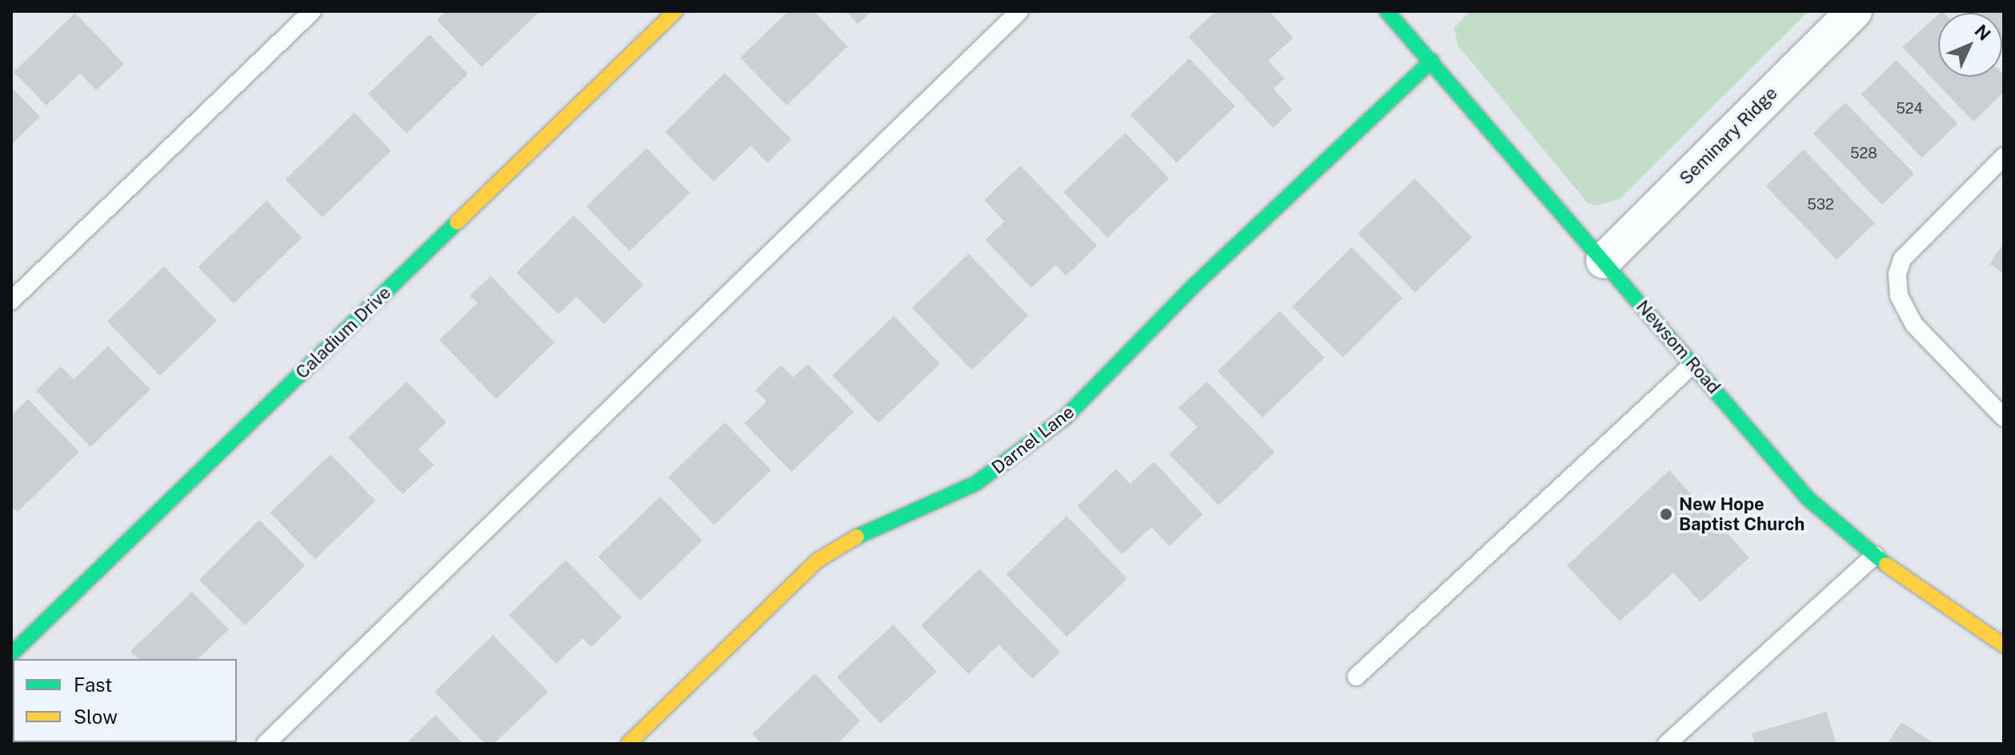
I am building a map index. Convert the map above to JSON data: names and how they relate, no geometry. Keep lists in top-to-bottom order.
{
  "streets": {
    "street": [
      "Seminary Ridge",
      "Caladium Drive",
      "Newsom Road",
      "Darnel Lane"
    ]
  },
  "crossings": [
    ["Seminary Ridge", "Newsom Road"],
    ["Newsom Road", "Darnel Lane"]
  ],
  "places": ["New Hope Baptist Church"],
  "house_numbers": ["524", "528", "532"],
  "legend": ["Fast", "Slow"],
  "north": "top right"
}
